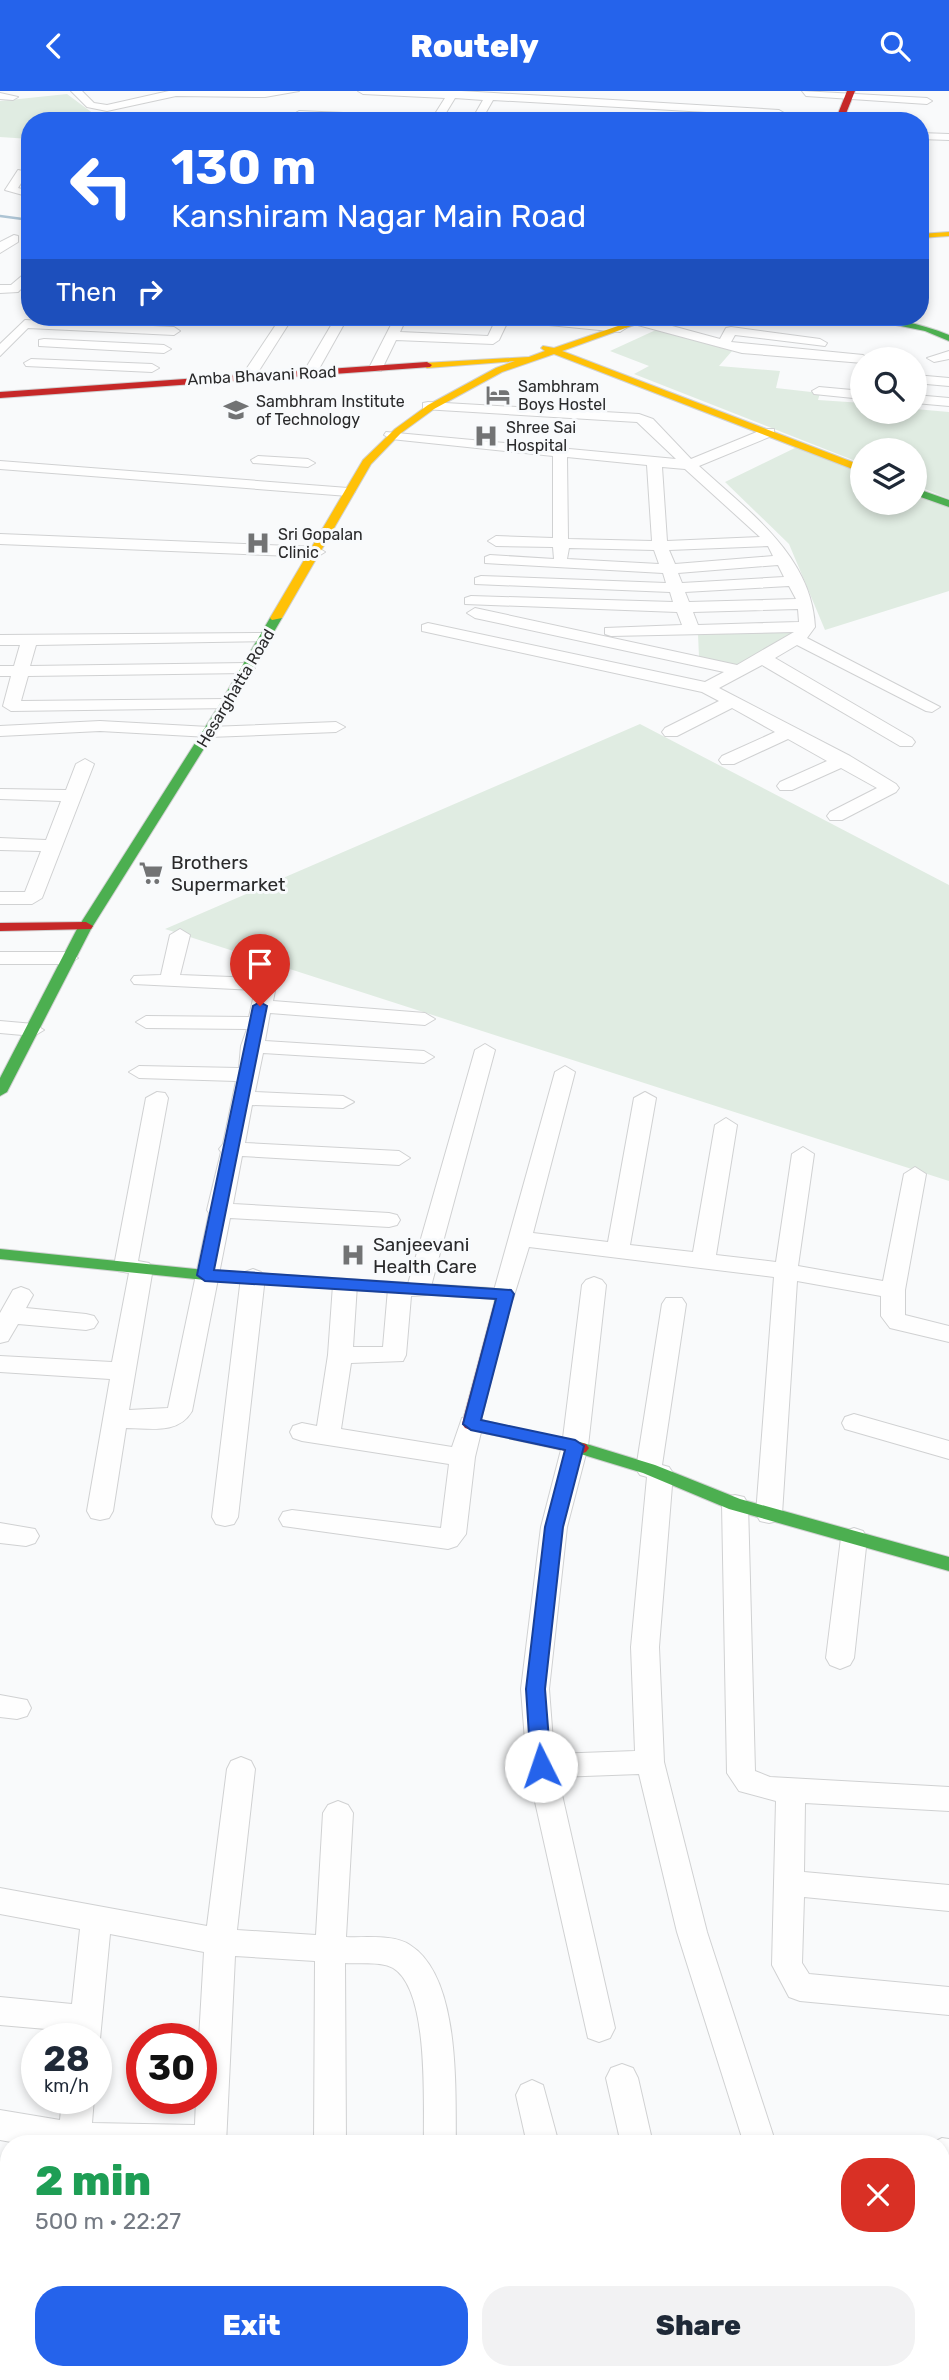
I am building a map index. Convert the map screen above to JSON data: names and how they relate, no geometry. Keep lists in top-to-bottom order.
{
  "streets": {
    "street": ["Amba Bhavani Road", "Hesarghatta Road"]
  },
  "crossings": [
    ["Amba Bhavani Road", "Hesarghatta Road"]
  ],
  "places": {
    "hotel": ["Sambhram Boys Hostel"],
    "school or university": ["Sambhram Institute of Technology"],
    "hospital": ["Shree Sai Hospital", "Sri Gopalan Clinic", "Sanjeevani Health Care"],
    "supermarket": ["Brothers Supermarket"]
  },
  "page": {
    "header": "Routely",
    "turn": ["130 m", "Kanshiram Nagar Main Road"],
    "then": "Then",
    "speed": "28 km/h",
    "limit": "30",
    "heading": ["2 min", "500 m · 22:27"],
    "buttons": ["Exit", "Share"]
  }
}
